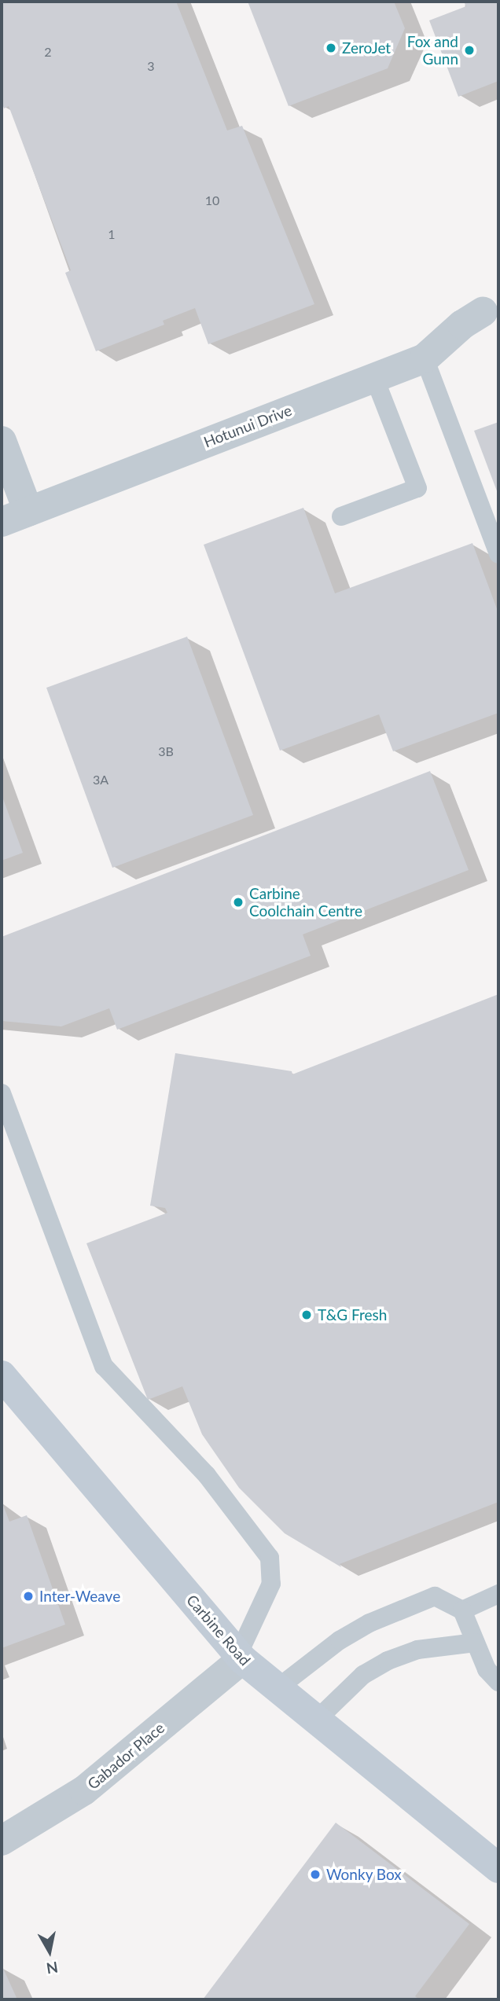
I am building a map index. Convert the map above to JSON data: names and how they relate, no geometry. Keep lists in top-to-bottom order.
{
  "streets": {
    "main road": ["Carbine Road"],
    "street": ["Hotunui Drive", "Gabador Place"]
  },
  "crossings": [
    ["Carbine Road", "Gabador Place"]
  ],
  "places": [
    "ZeroJet",
    "Fox and Gunn",
    "Carbine Coolchain Centre",
    "T&G Fresh",
    "Inter-Weave",
    "Wonky Box"
  ],
  "house_numbers": [
    "2",
    "3",
    "10",
    "1",
    "3B",
    "3A"
  ],
  "north": "bottom"
}
